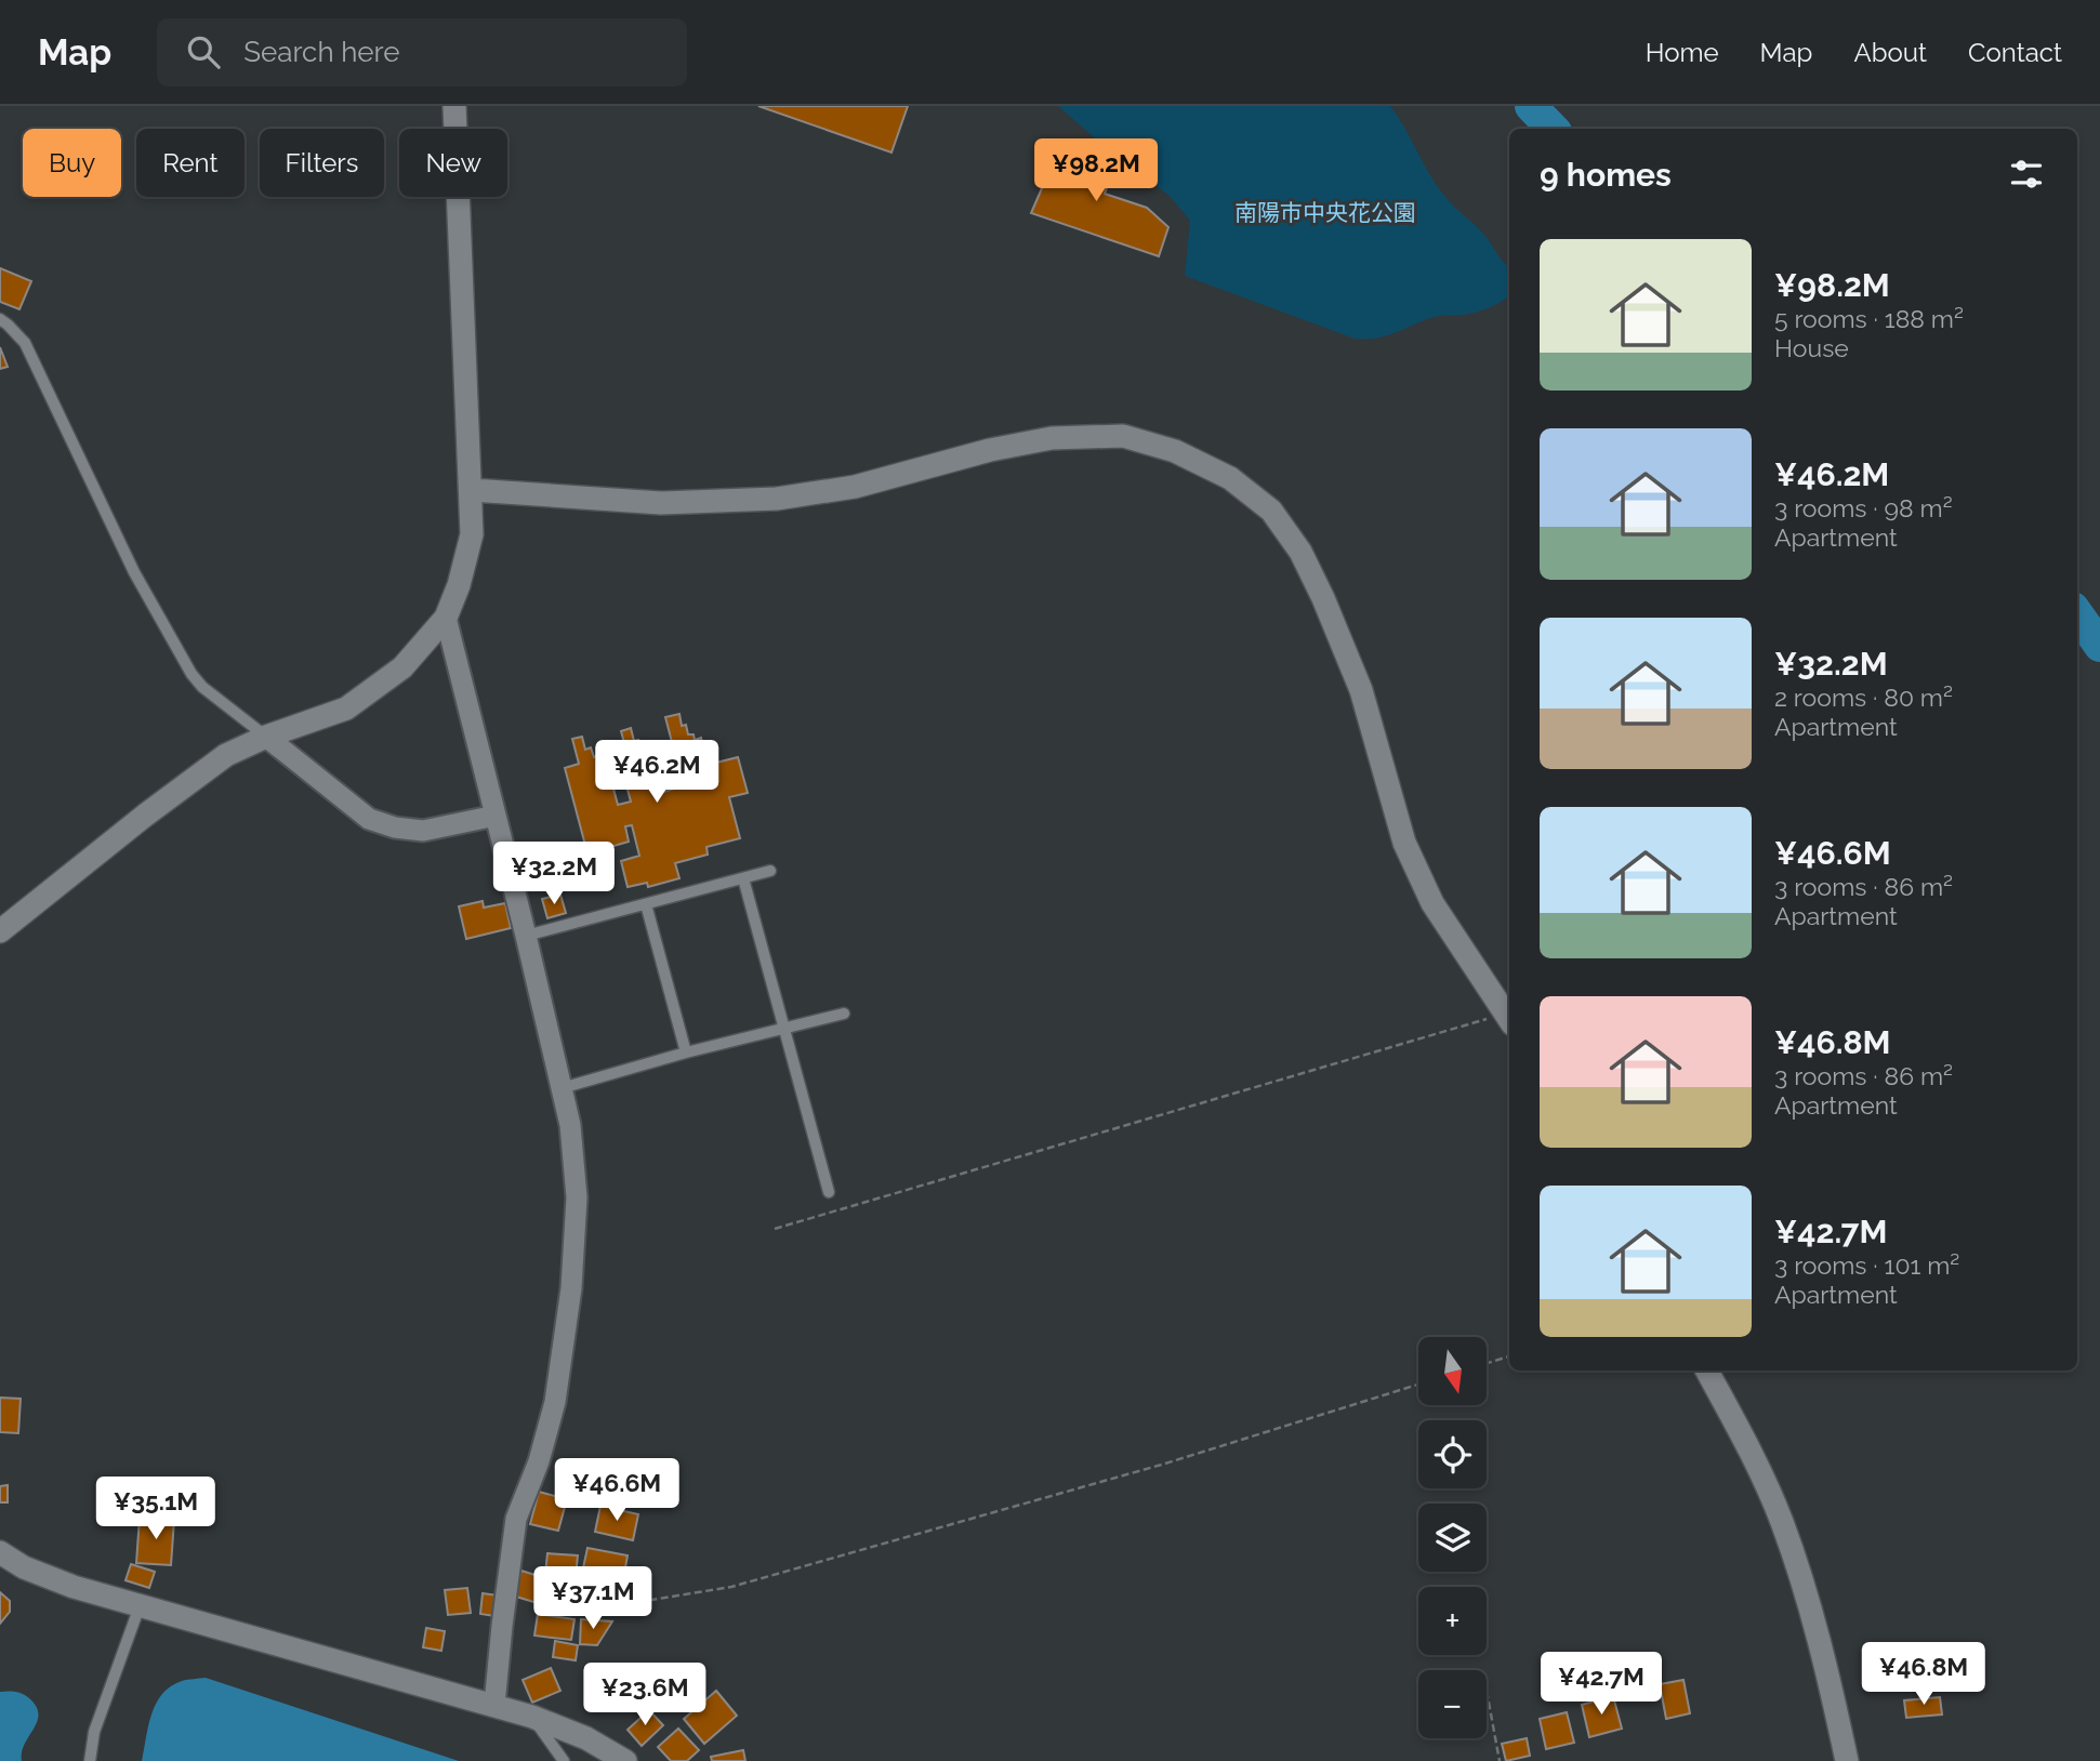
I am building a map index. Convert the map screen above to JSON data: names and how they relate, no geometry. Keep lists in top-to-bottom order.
{
  "parks": ["南陽市中央花公園"],
  "north": "bottom",
  "page": {
    "header": "Map",
    "search": "Search here",
    "nav": [
      "Home",
      "Map",
      "About",
      "Contact"
    ],
    "chip": [
      "Buy",
      "Rent",
      "Filters",
      "New"
    ],
    "heading": "9 homes",
    "price": [
      "¥98.2M",
      "¥46.2M",
      "¥32.2M",
      "¥46.6M",
      "¥35.1M",
      "¥37.1M",
      "¥46.8M",
      "¥42.7M",
      "¥23.6M"
    ],
    "list": [
      {
        "name": "¥98.2M",
        "note": "5 rooms · 188 m² · House"
      },
      {
        "name": "¥46.2M",
        "note": "3 rooms · 98 m² · Apartment"
      },
      {
        "name": "¥32.2M",
        "note": "2 rooms · 80 m² · Apartment"
      },
      {
        "name": "¥46.6M",
        "note": "3 rooms · 86 m² · Apartment"
      },
      {
        "name": "¥46.8M",
        "note": "3 rooms · 86 m² · Apartment"
      },
      {
        "name": "¥42.7M",
        "note": "3 rooms · 101 m² · Apartment"
      }
    ],
    "map_buttons": ["+", "−"]
  }
}
